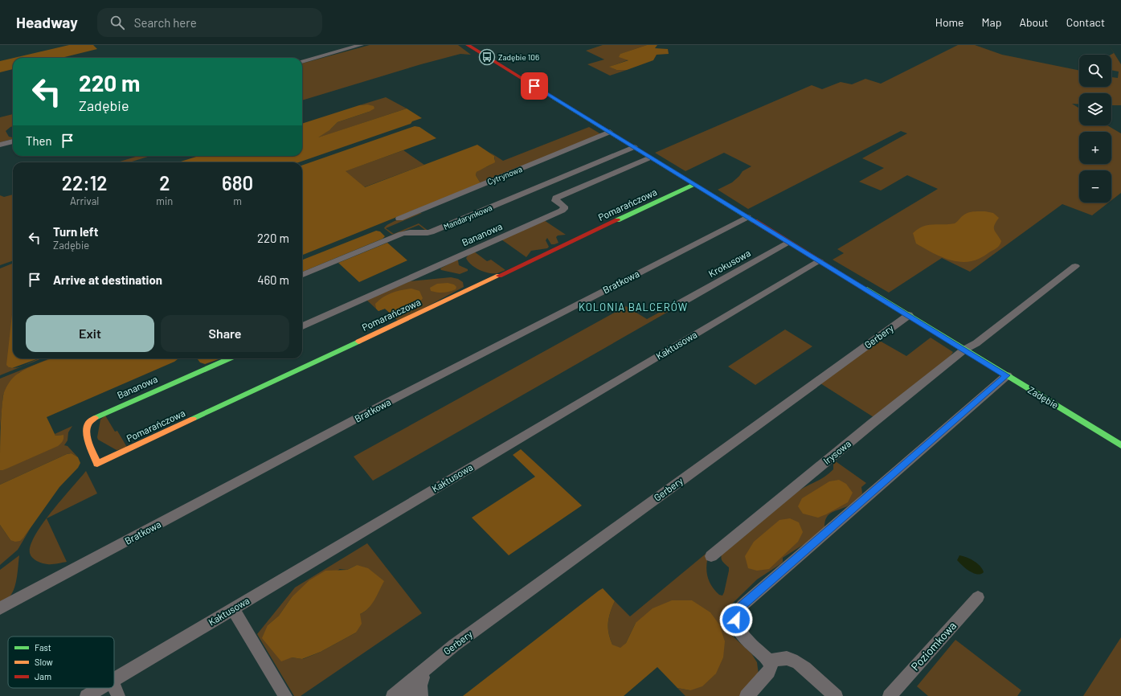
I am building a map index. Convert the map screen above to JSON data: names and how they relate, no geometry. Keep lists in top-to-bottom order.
{
  "streets": {
    "street": [
      "Cytrynowa",
      "Pomarańczowa",
      "Mandarynkowa",
      "Bananowa",
      "Krokusowa",
      "Bratkowa",
      "Gerbery",
      "Kaktusowa",
      "Zadębie",
      "Irysowa",
      "Poziomkowa"
    ]
  },
  "crossings": [
    ["Cytrynowa", "Zadębie"],
    ["Pomarańczowa", "Bananowa"],
    ["Pomarańczowa", "Zadębie"],
    ["Mandarynkowa", "Zadębie"],
    ["Bananowa", "Zadębie"],
    ["Krokusowa", "Zadębie"],
    ["Bratkowa", "Zadębie"],
    ["Gerbery", "Zadębie"],
    ["Kaktusowa", "Zadębie"],
    ["Zadębie", "Irysowa"]
  ],
  "districts": ["KOLONIA BALCERÓW"],
  "places": {
    "bus stop": ["Zadębie 106"]
  },
  "legend": ["Fast", "Slow", "Jam"],
  "page": {
    "header": "Headway",
    "search": "Search here",
    "nav": [
      "Home",
      "Map",
      "About",
      "Contact"
    ],
    "map_buttons": ["+", "−"],
    "turn": ["220 m", "Zadębie"],
    "then": "Then",
    "eta": [
      "22:12",
      "Arrival",
      "2",
      "min",
      "680",
      "m"
    ],
    "list": [
      {
        "name": "Turn left",
        "note": "Zadębie",
        "value": "220 m"
      },
      {
        "name": "Arrive at destination",
        "value": "460 m"
      }
    ],
    "buttons": ["Exit", "Share"]
  }
}
